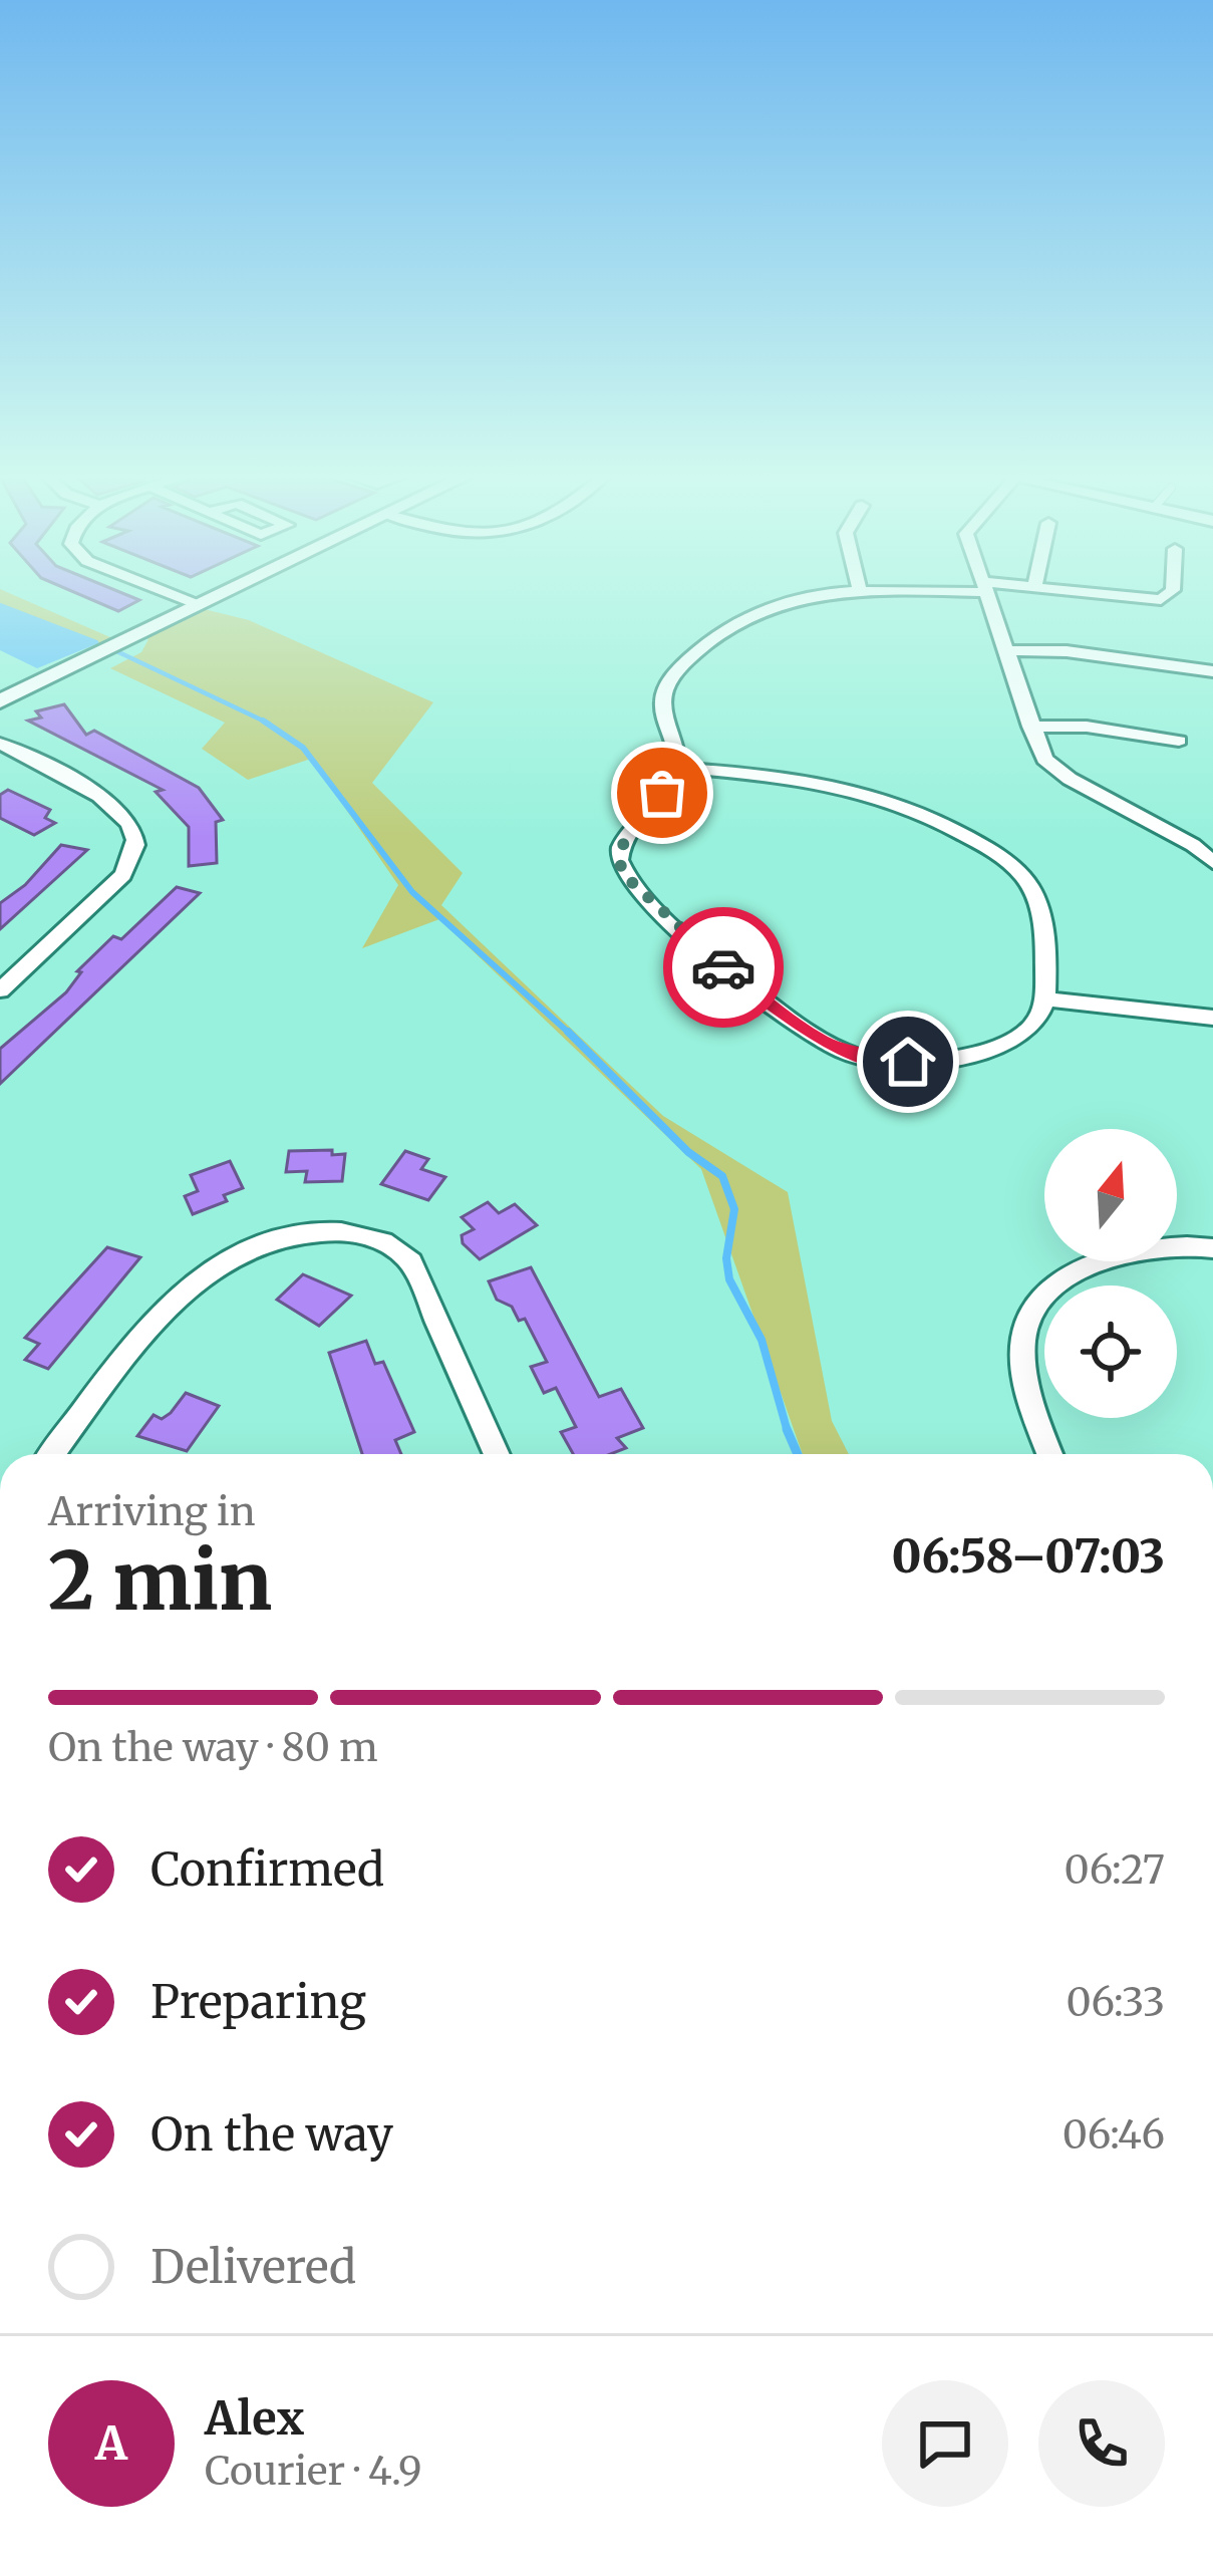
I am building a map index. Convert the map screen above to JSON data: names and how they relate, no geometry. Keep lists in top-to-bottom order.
{
  "north": "top",
  "page": {
    "heading": ["2 min", "Arriving in", "06:58–07:03"],
    "panel": ["Alex", "Courier · 4.9"],
    "bar": "On the way · 80 m",
    "list": [
      ["Confirmed", "06:27"],
      ["Preparing", "06:33"],
      ["On the way", "06:46"],
      "Delivered"
    ],
    "round": "A"
  }
}
